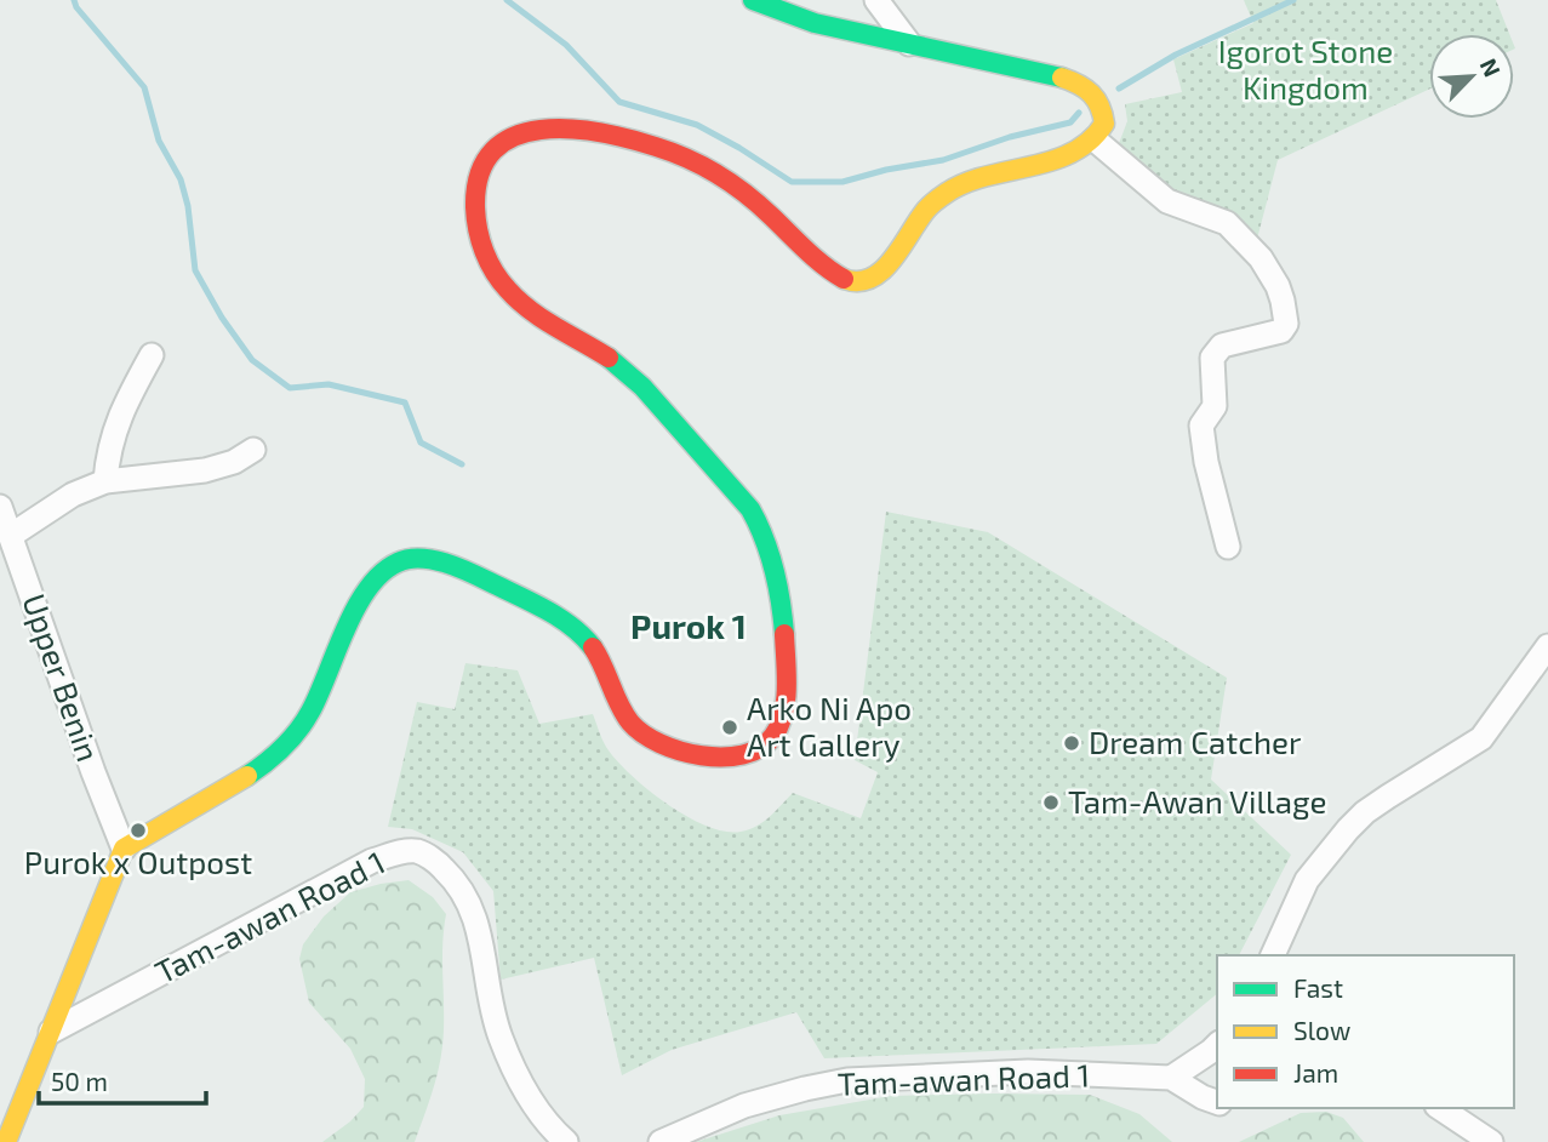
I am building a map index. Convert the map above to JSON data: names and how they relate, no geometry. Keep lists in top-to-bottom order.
{
  "streets": {
    "street": ["Upper Benin", "Tam-awan Road 1"]
  },
  "districts": ["Purok 1"],
  "parks": ["Igorot Stone Kingdom"],
  "places": [
    "Arko Ni Apo Art Gallery",
    "Dream Catcher",
    "Tam-Awan Village",
    "Purok x Outpost"
  ],
  "legend": ["Fast", "Slow", "Jam"],
  "scale_bar": "50 m",
  "north": "top right"
}
